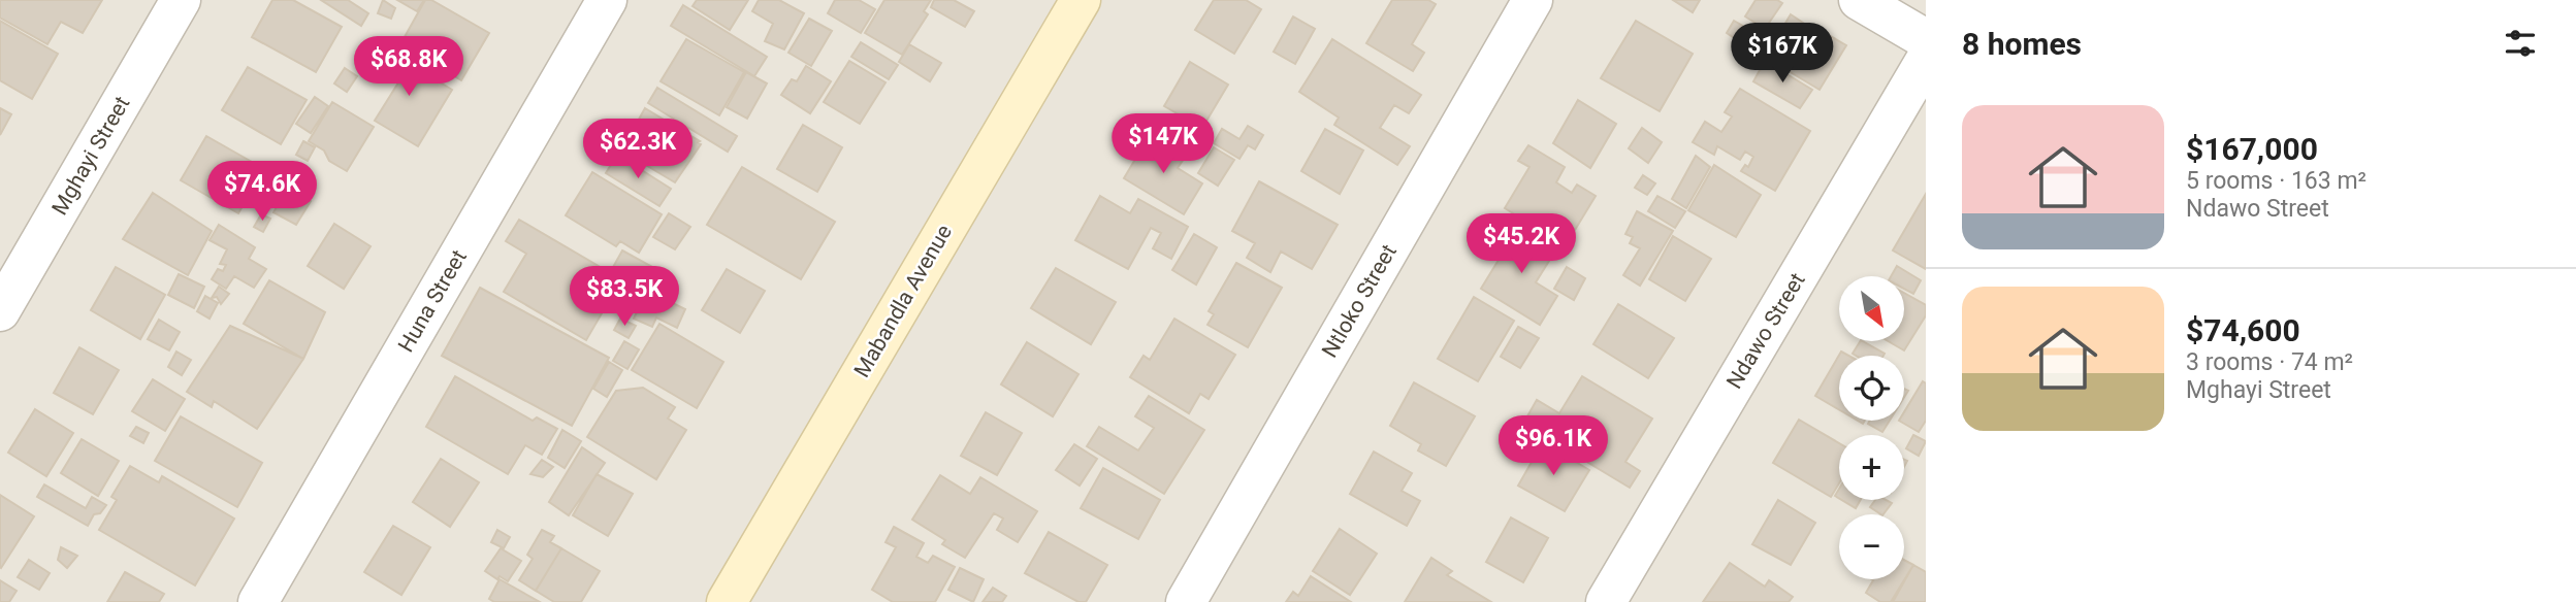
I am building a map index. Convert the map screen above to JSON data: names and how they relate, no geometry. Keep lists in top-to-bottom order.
{
  "streets": {
    "street": [
      "Mghayi Street",
      "Huna Street",
      "Mabandla Avenue",
      "Ntloko Street",
      "Ndawo Street"
    ]
  },
  "north": "bottom right",
  "page": {
    "heading": "8 homes",
    "price": [
      "$167K",
      "$68.8K",
      "$147K",
      "$62.3K",
      "$74.6K",
      "$45.2K",
      "$83.5K",
      "$96.1K"
    ],
    "list": [
      {
        "name": "$167,000",
        "note": "5 rooms · 163 m² · Ndawo Street"
      },
      {
        "name": "$74,600",
        "note": "3 rooms · 74 m² · Mghayi Street"
      }
    ],
    "map_buttons": ["+", "−"]
  }
}
